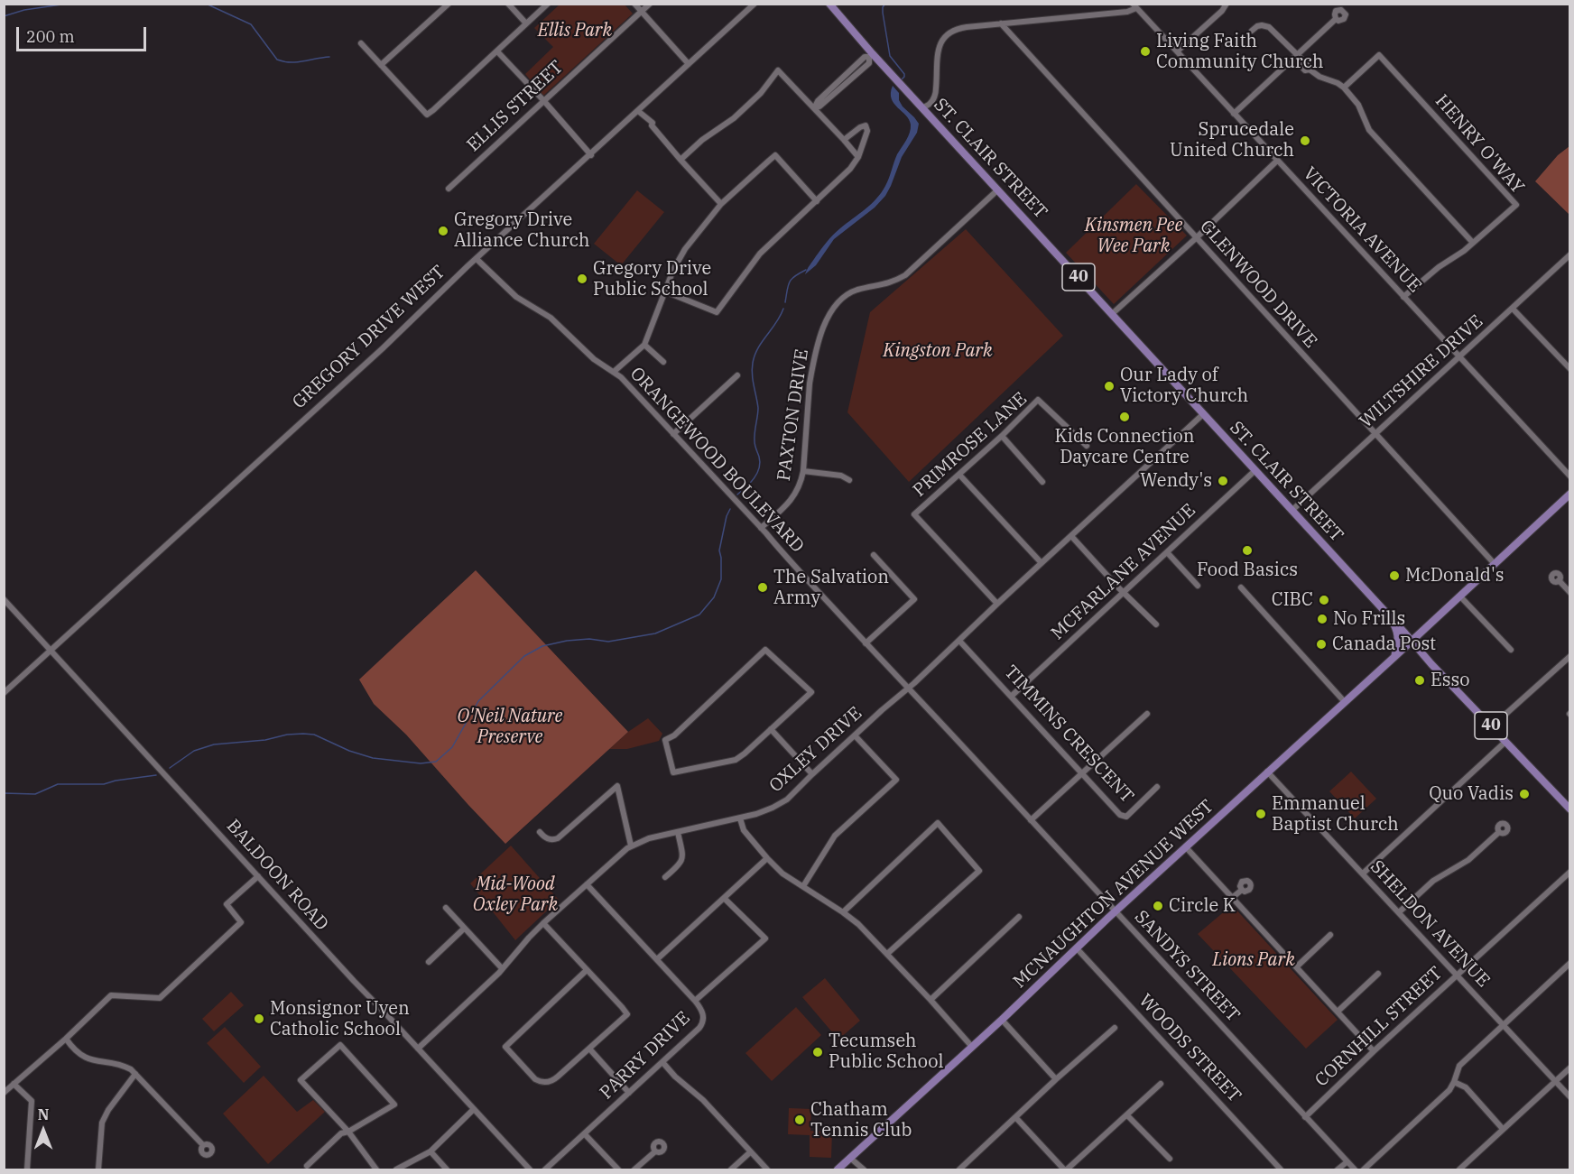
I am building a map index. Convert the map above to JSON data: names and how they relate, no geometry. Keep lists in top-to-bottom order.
{
  "streets": {
    "main road": ["ST. CLAIR STREET", "40", "MCNAUGHTON AVENUE WEST"],
    "street": [
      "ELLIS STREET",
      "HENRY O'WAY",
      "VICTORIA AVENUE",
      "GLENWOOD DRIVE",
      "GREGORY DRIVE WEST",
      "WILTSHIRE DRIVE",
      "PAXTON DRIVE",
      "PRIMROSE LANE",
      "ORANGEWOOD BOULEVARD",
      "MCFARLANE AVENUE",
      "TIMMINS CRESCENT",
      "OXLEY DRIVE",
      "BALDOON ROAD",
      "SHELDON AVENUE",
      "SANDYS STREET",
      "CORNHILL STREET",
      "WOODS STREET",
      "PARRY DRIVE"
    ]
  },
  "crossings": [
    ["HENRY O'WAY", "VICTORIA AVENUE"],
    ["ST. CLAIR STREET", "WILTSHIRE DRIVE"],
    ["ST. CLAIR STREET", "PAXTON DRIVE"],
    ["ST. CLAIR STREET", "MCFARLANE AVENUE"],
    ["ST. CLAIR STREET", "OXLEY DRIVE"],
    ["ST. CLAIR STREET", "MCNAUGHTON AVENUE WEST"],
    ["VICTORIA AVENUE", "WILTSHIRE DRIVE"],
    ["GLENWOOD DRIVE", "WILTSHIRE DRIVE"],
    ["GLENWOOD DRIVE", "MCNAUGHTON AVENUE WEST"],
    ["GREGORY DRIVE WEST", "ORANGEWOOD BOULEVARD"],
    ["GREGORY DRIVE WEST", "BALDOON ROAD"],
    ["PAXTON DRIVE", "ORANGEWOOD BOULEVARD"],
    ["PRIMROSE LANE", "OXLEY DRIVE"],
    ["ORANGEWOOD BOULEVARD", "OXLEY DRIVE"],
    ["ORANGEWOOD BOULEVARD", "SANDYS STREET"],
    ["MCFARLANE AVENUE", "TIMMINS CRESCENT"],
    ["TIMMINS CRESCENT", "OXLEY DRIVE"],
    ["OXLEY DRIVE", "BALDOON ROAD"],
    ["OXLEY DRIVE", "SANDYS STREET"],
    ["OXLEY DRIVE", "PARRY DRIVE"],
    ["MCNAUGHTON AVENUE WEST", "SHELDON AVENUE"],
    ["MCNAUGHTON AVENUE WEST", "SANDYS STREET"],
    ["MCNAUGHTON AVENUE WEST", "WOODS STREET"],
    ["SHELDON AVENUE", "CORNHILL STREET"],
    ["SANDYS STREET", "CORNHILL STREET"]
  ],
  "parks": [
    "Ellis Park",
    "Kinsmen Pee Wee Park",
    "Kingston Park",
    "O'Neil Nature Preserve",
    "Mid-Wood Oxley Park",
    "Lions Park"
  ],
  "places": [
    "Living Faith Community Church",
    "Sprucedale United Church",
    "Gregory Drive Alliance Church",
    "Gregory Drive Public School",
    "Our Lady of Victory Church",
    "Kids Connection Daycare Centre",
    "Wendy's",
    "Food Basics",
    "McDonald's",
    "The Salvation Army",
    "CIBC",
    "No Frills",
    "Canada Post",
    "Esso",
    "Quo Vadis",
    "Emmanuel Baptist Church",
    "Circle K",
    "Monsignor Uyen Catholic School",
    "Tecumseh Public School",
    "Chatham Tennis Club"
  ],
  "scale_bar": "200 m",
  "north": "top"
}
